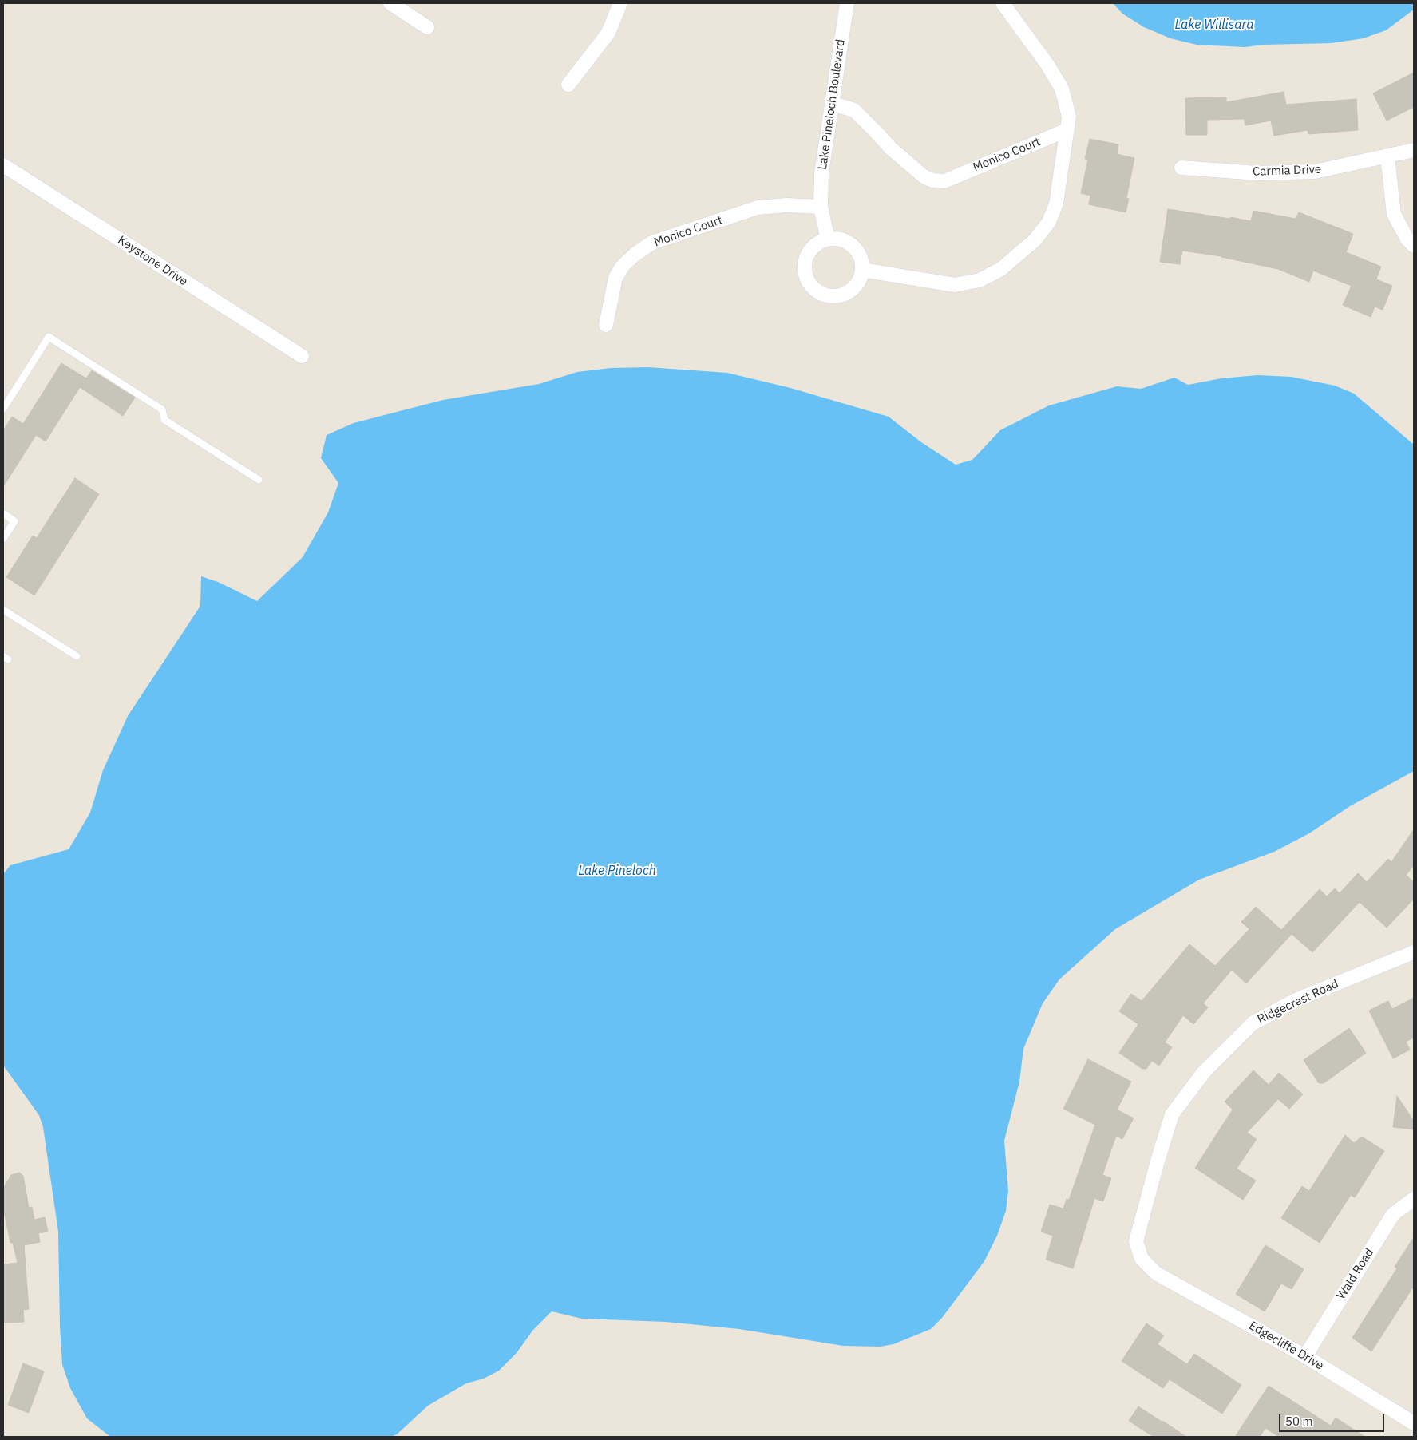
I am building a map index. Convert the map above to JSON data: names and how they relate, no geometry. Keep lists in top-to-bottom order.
{
  "streets": {
    "street": [
      "Lake Pineloch Boulevard",
      "Monico Court",
      "Carmia Drive",
      "Keystone Drive",
      "Ridgecrest Road",
      "Wald Road",
      "Edgecliffe Drive"
    ]
  },
  "crossings": [
    ["Lake Pineloch Boulevard", "Monico Court"],
    ["Ridgecrest Road", "Edgecliffe Drive"],
    ["Wald Road", "Edgecliffe Drive"]
  ],
  "water": ["Lake Willisara", "Lake Pineloch"],
  "scale_bar": "50 m"
}
